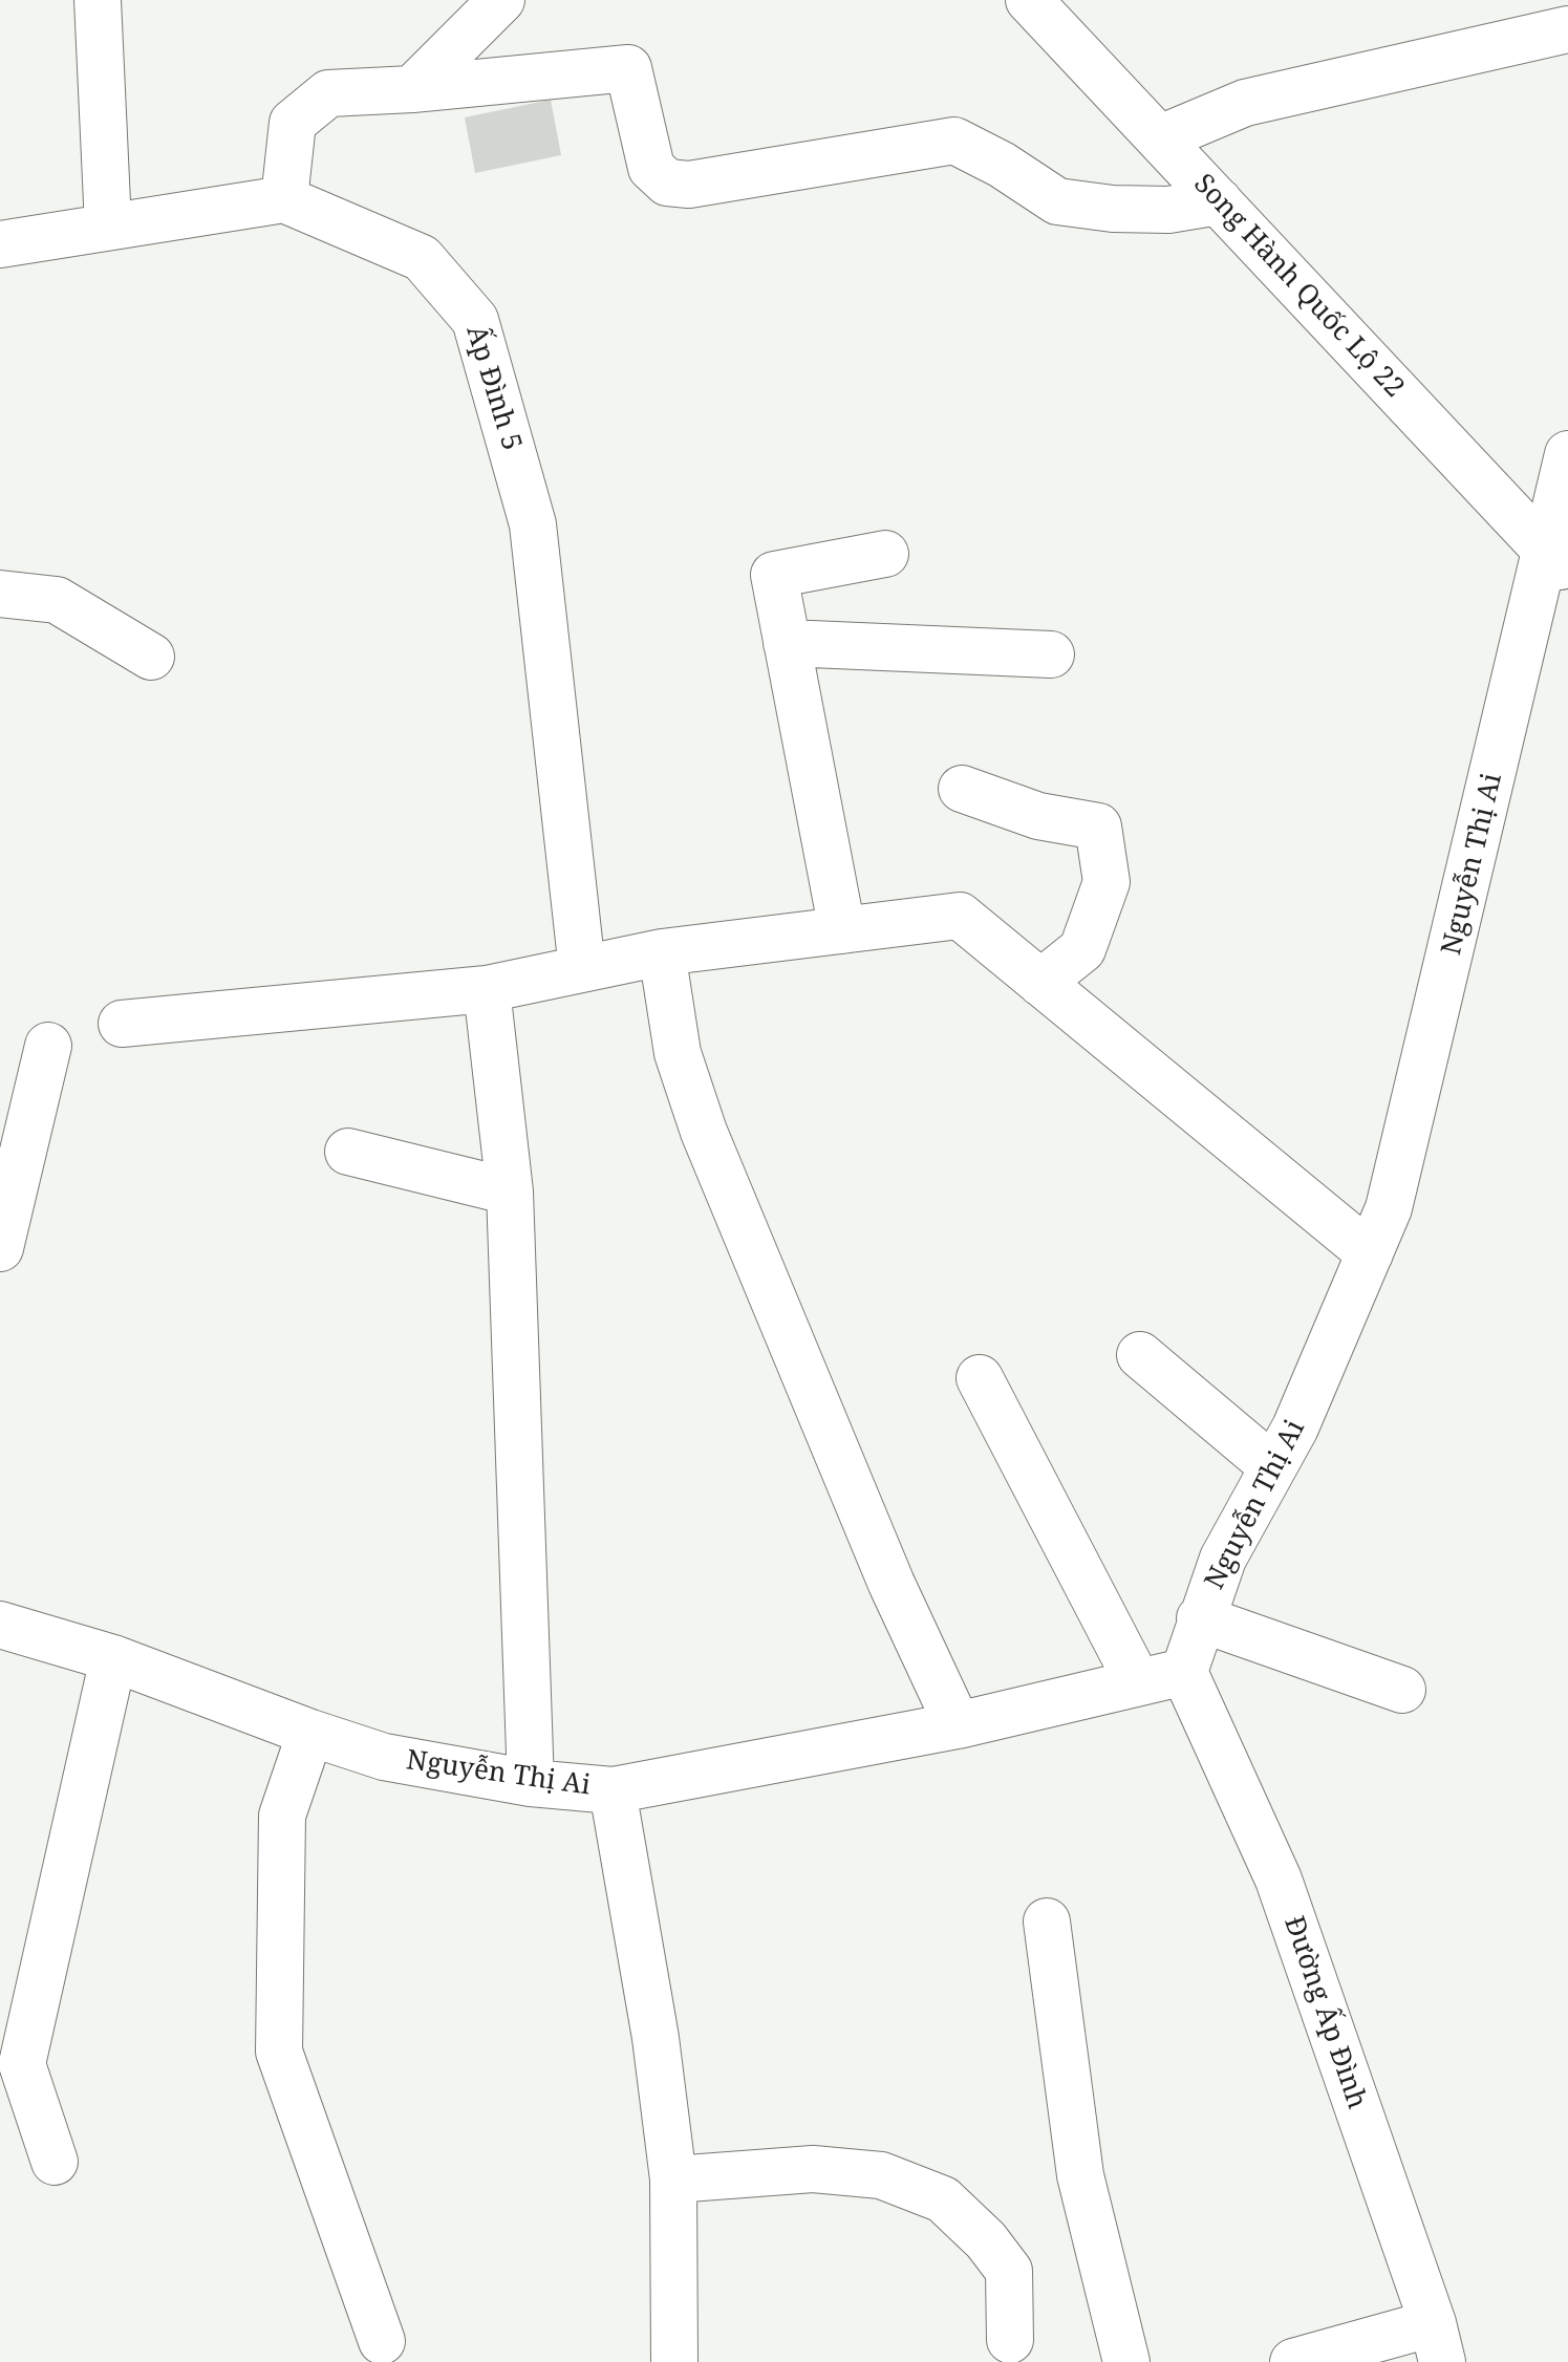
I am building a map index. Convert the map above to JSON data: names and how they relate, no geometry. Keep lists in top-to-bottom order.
{
  "streets": {
    "street": [
      "Song Hành Quốc Lộ 22",
      "Ấp Đình 5",
      "Nguyễn Thị Ai",
      "Đường Ấp Đình"
    ]
  },
  "crossings": [
    ["Song Hành Quốc Lộ 22", "Nguyễn Thị Ai"],
    ["Nguyễn Thị Ai", "Đường Ấp Đình"]
  ]
}
